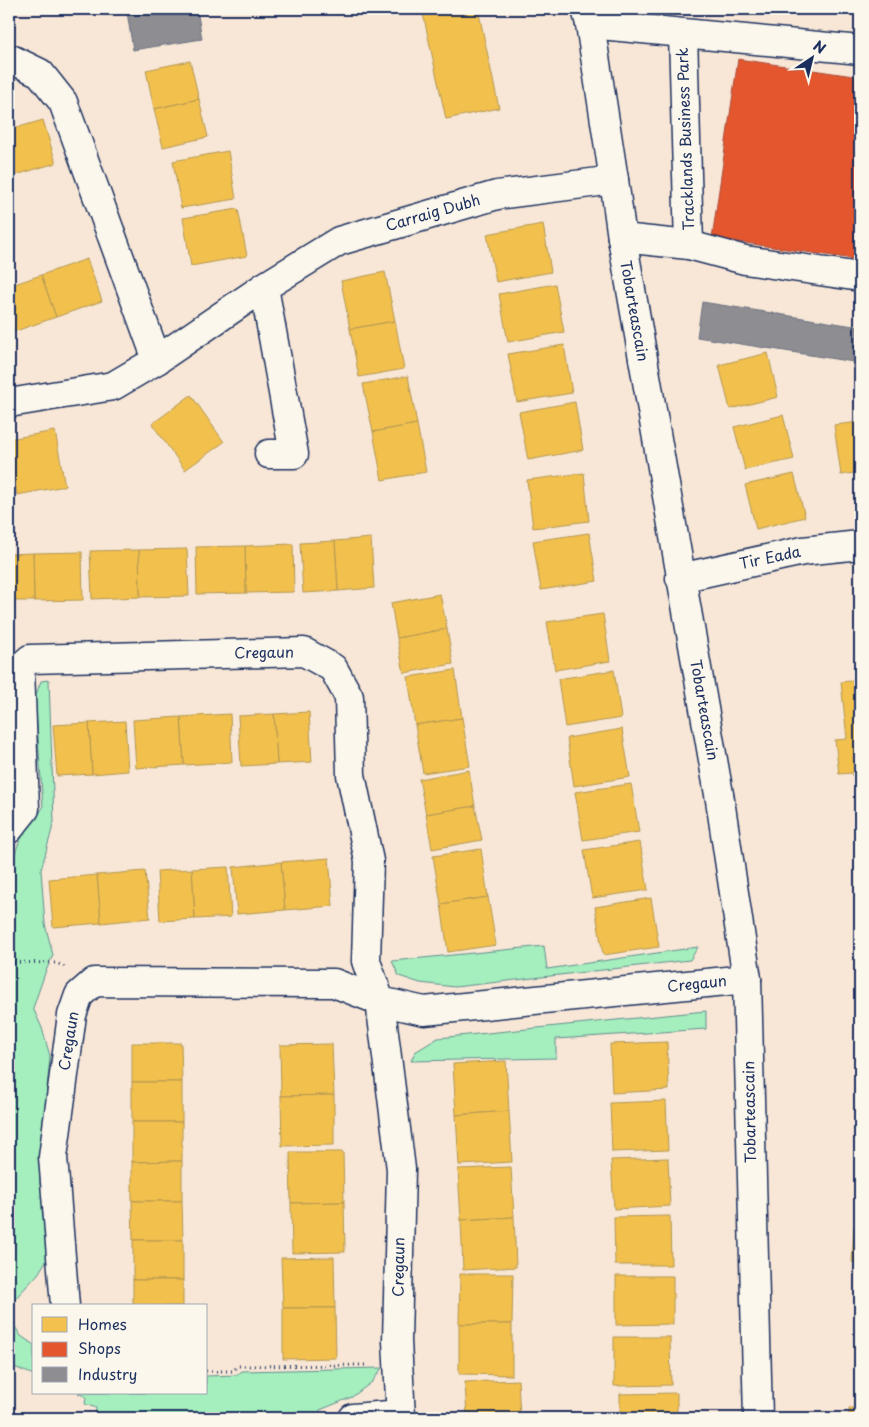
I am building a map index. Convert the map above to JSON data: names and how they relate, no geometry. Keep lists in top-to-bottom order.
{
  "streets": {
    "street": [
      "Tracklands Business Park",
      "Carraig Dubh",
      "Tobarteascain",
      "Tir Eada",
      "Cregaun"
    ]
  },
  "crossings": [
    ["Tracklands Business Park", "Tobarteascain"],
    ["Carraig Dubh", "Tobarteascain"],
    ["Tobarteascain", "Tir Eada"],
    ["Tobarteascain", "Cregaun"]
  ],
  "legend": ["Homes", "Shops", "Industry"],
  "north": "top right"
}
